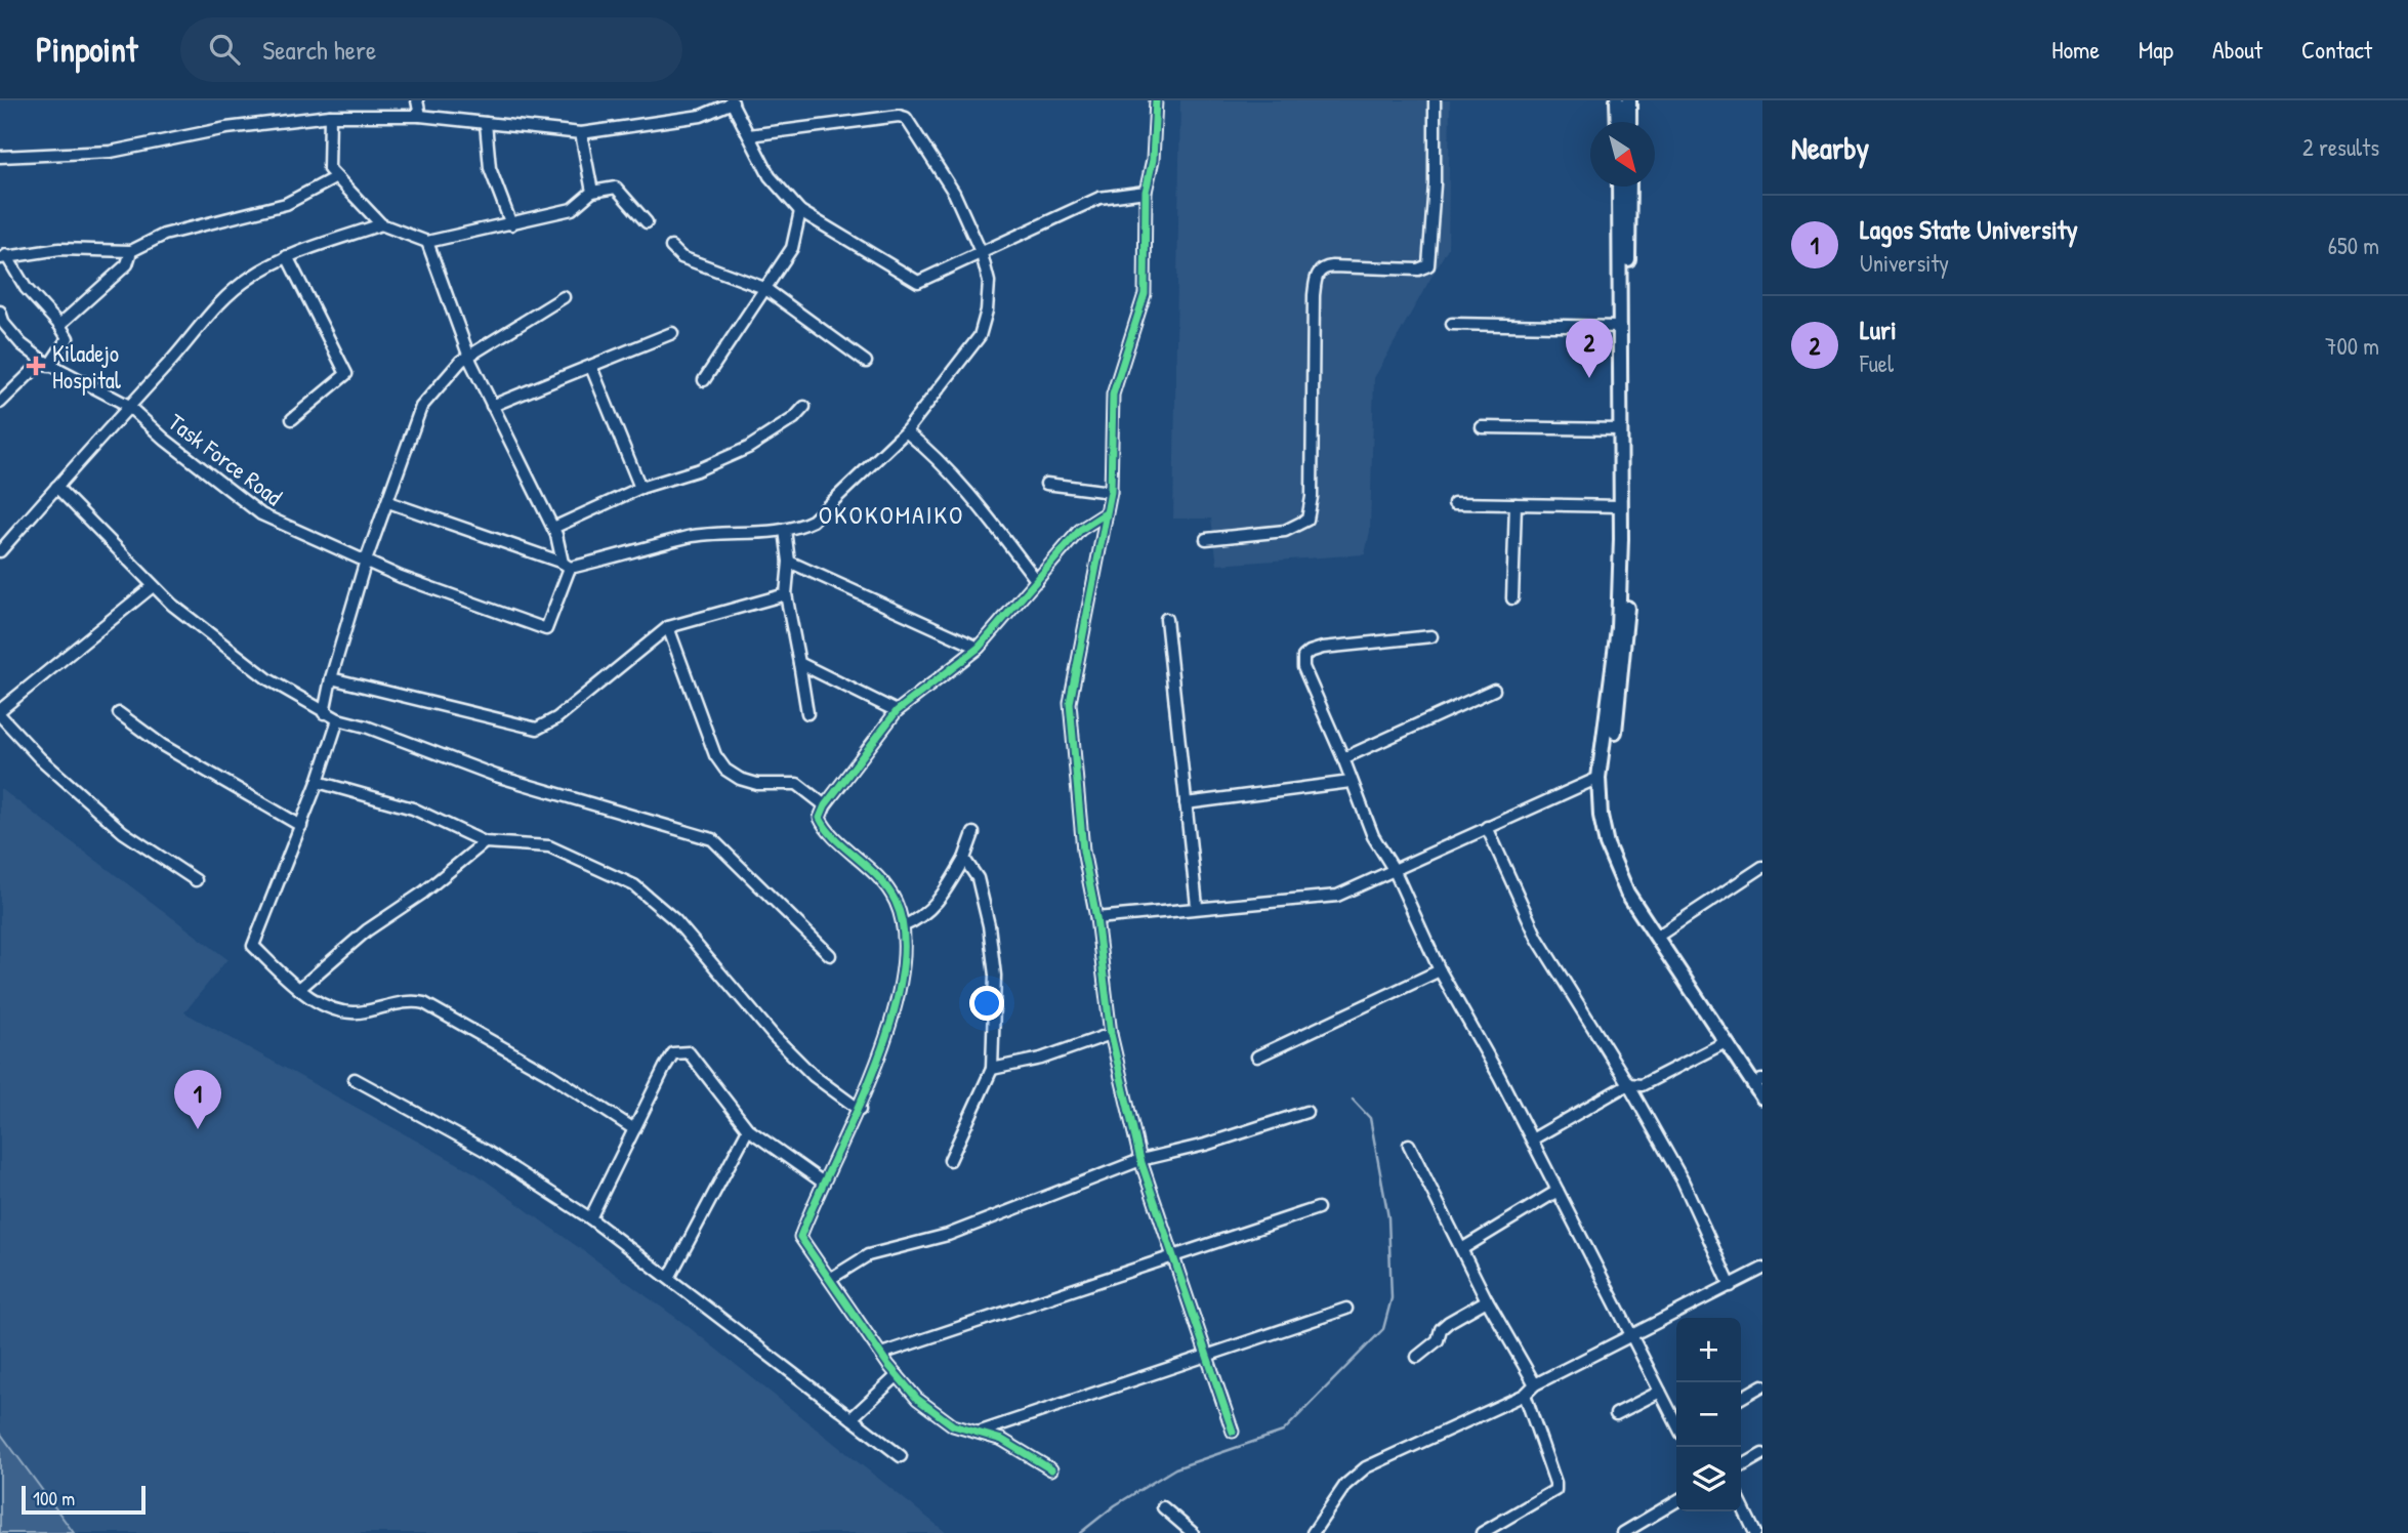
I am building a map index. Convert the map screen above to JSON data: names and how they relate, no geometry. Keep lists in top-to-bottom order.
{
  "streets": {
    "street": ["Task Force Road"]
  },
  "districts": ["OKOKOMAIKO"],
  "places": {
    "health": ["Kiladejo Hospital"]
  },
  "scale_bar": "100 m",
  "north": "bottom right",
  "page": {
    "header": "Pinpoint",
    "search": "Search here",
    "nav": [
      "Home",
      "Map",
      "About",
      "Contact"
    ],
    "heading": ["Nearby", "2 results"],
    "list": [
      {
        "mark": "1",
        "name": "Lagos State University",
        "note": "University",
        "value": "650 m"
      },
      {
        "mark": "2",
        "name": "Luri",
        "note": "Fuel",
        "value": "700 m"
      }
    ],
    "pins": ["2", "1"],
    "map_buttons": ["+", "−"],
    "scale": "100 m"
  }
}
